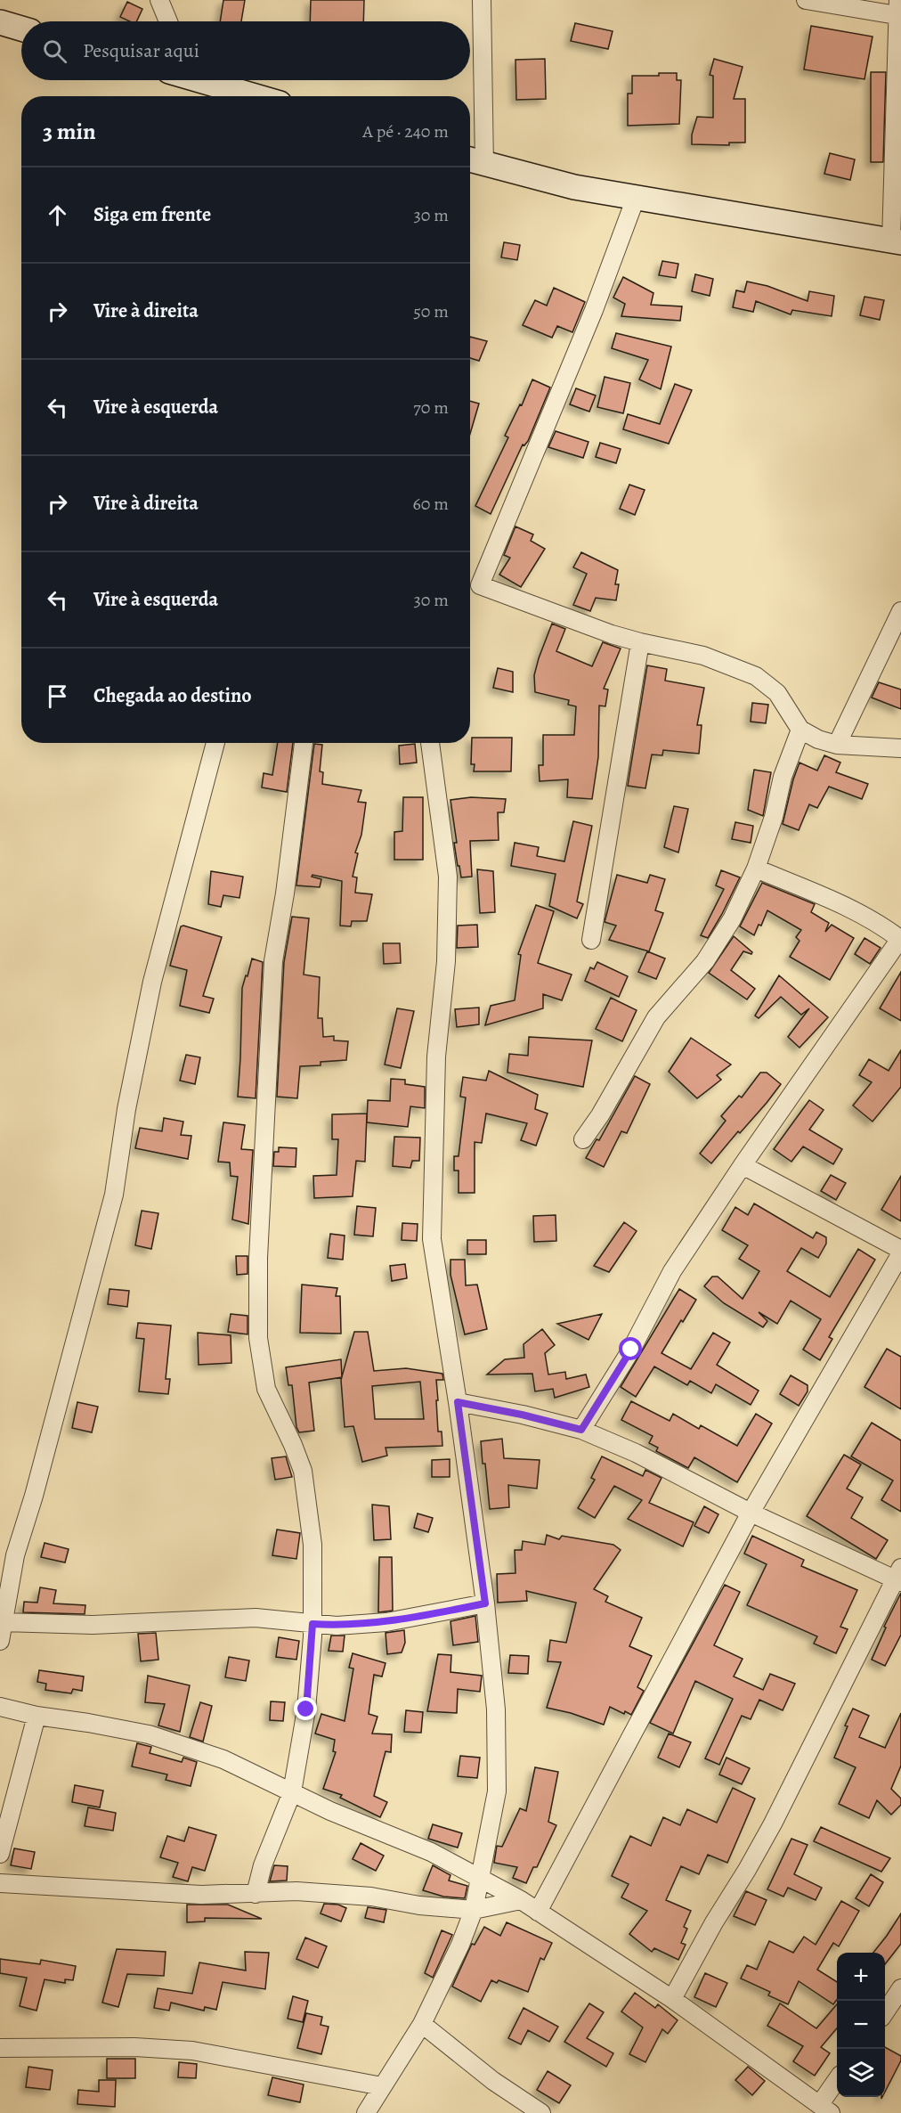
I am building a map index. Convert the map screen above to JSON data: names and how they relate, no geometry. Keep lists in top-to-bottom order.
{
  "page": {
    "search": "Pesquisar aqui",
    "heading": ["3 min", "A pé · 240 m"],
    "list": [
      ["Siga em frente", "30 m"],
      ["Vire à direita", "50 m"],
      ["Vire à esquerda", "70 m"],
      ["Vire à direita", "60 m"],
      ["Vire à esquerda", "30 m"],
      "Chegada ao destino"
    ],
    "map_buttons": ["+", "−"]
  }
}
